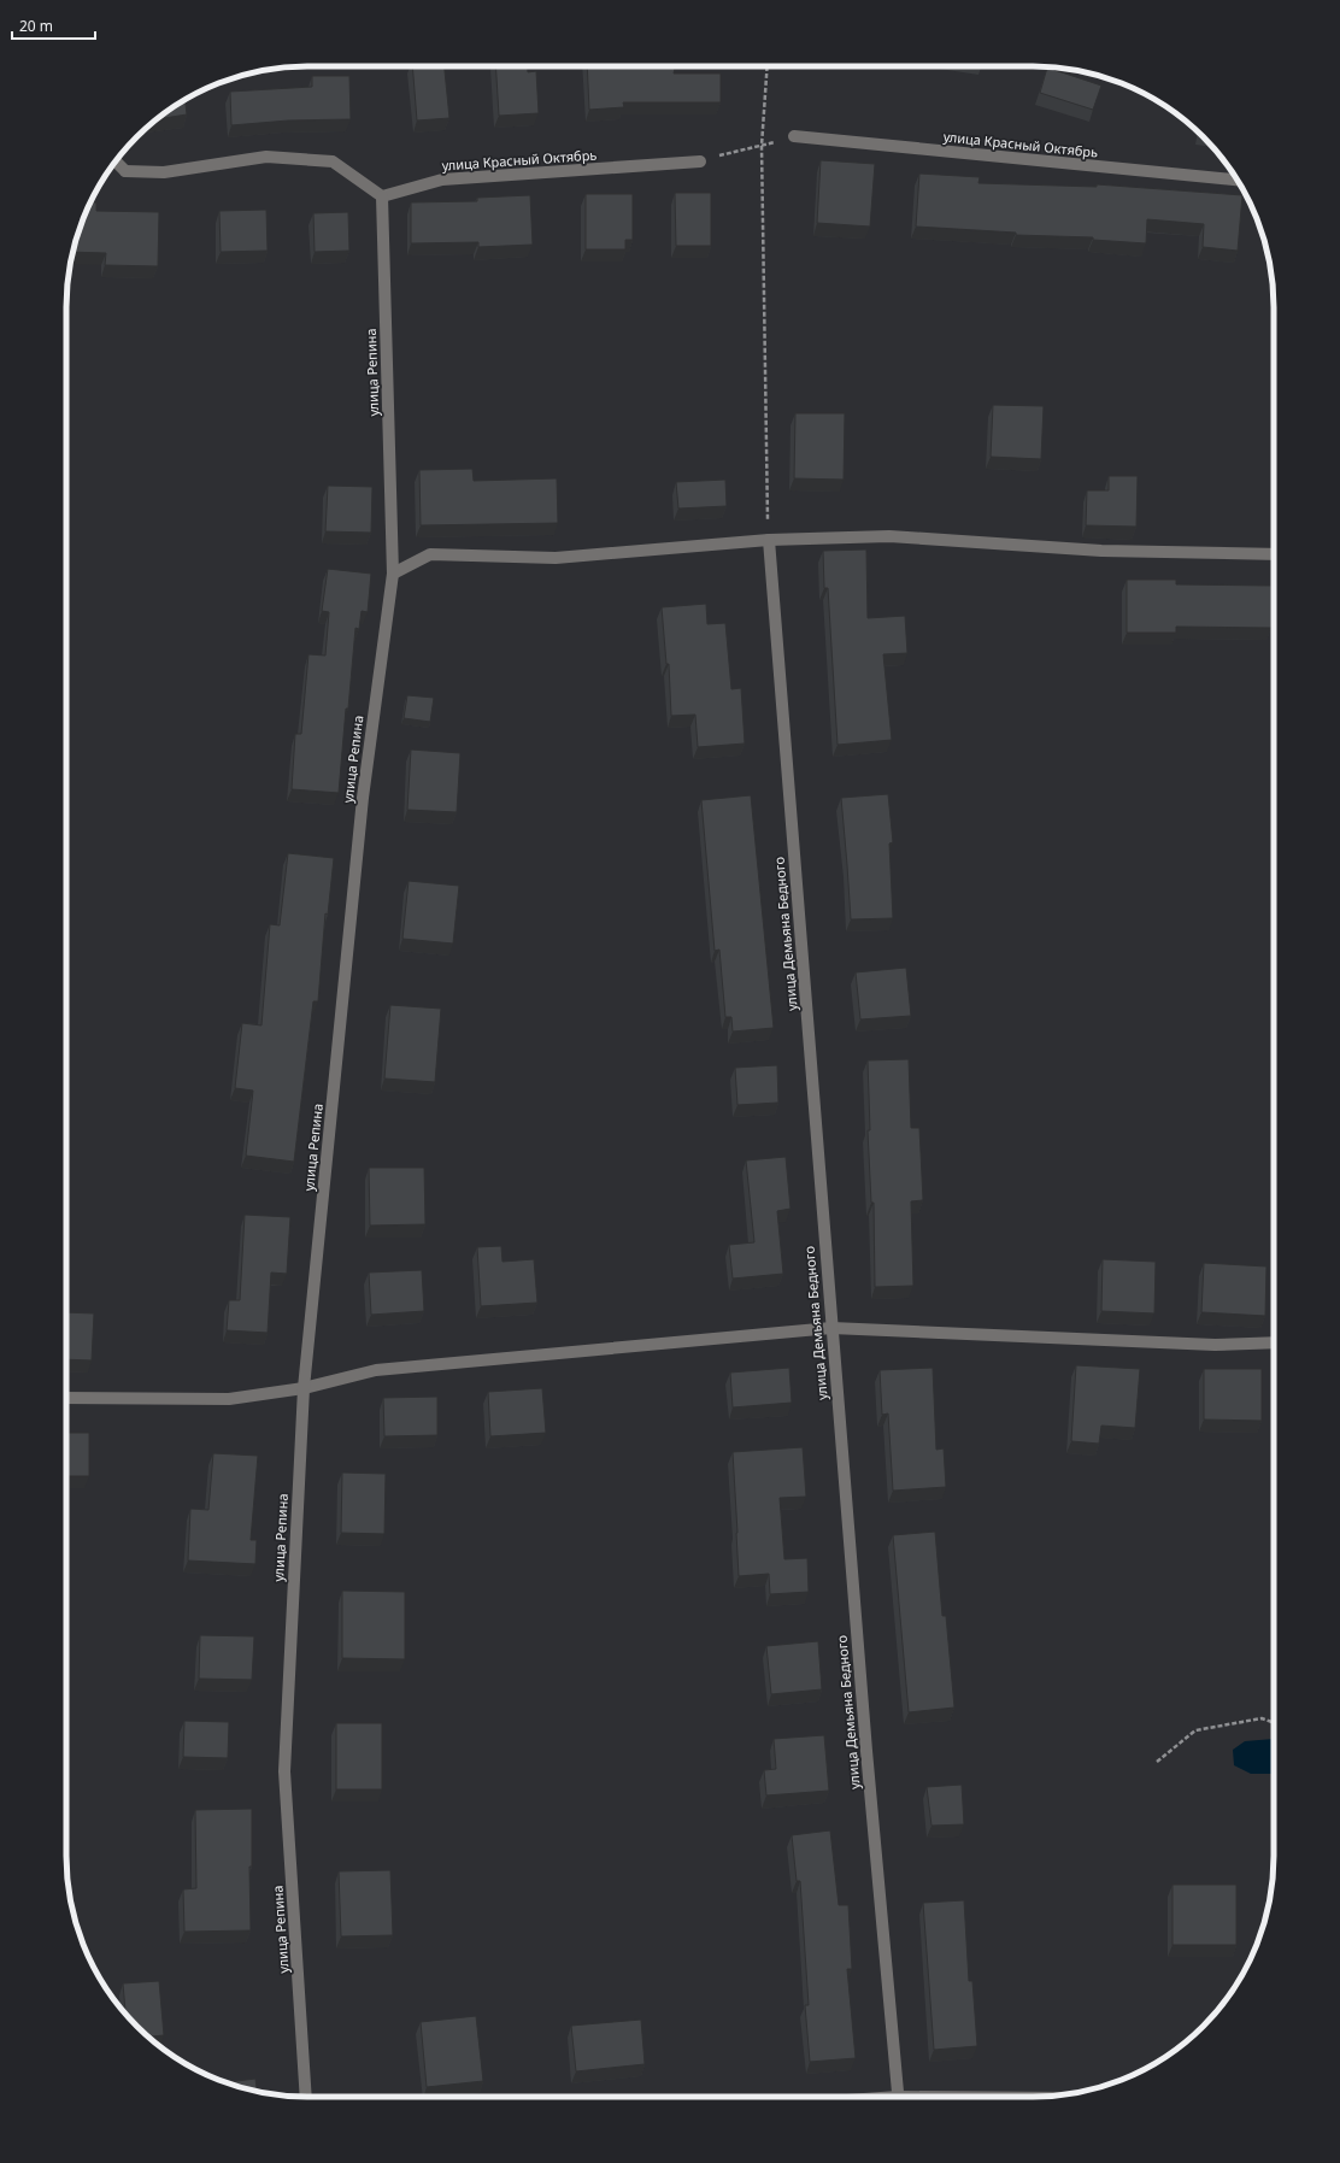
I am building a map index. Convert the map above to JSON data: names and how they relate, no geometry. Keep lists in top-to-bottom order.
{
  "streets": {
    "street": ["улица Красный Октябрь", "улица Репина", "улица Демьяна Бедного"]
  },
  "crossings": [
    ["улица Красный Октябрь", "улица Репина"]
  ],
  "scale_bar": "20 m"
}
